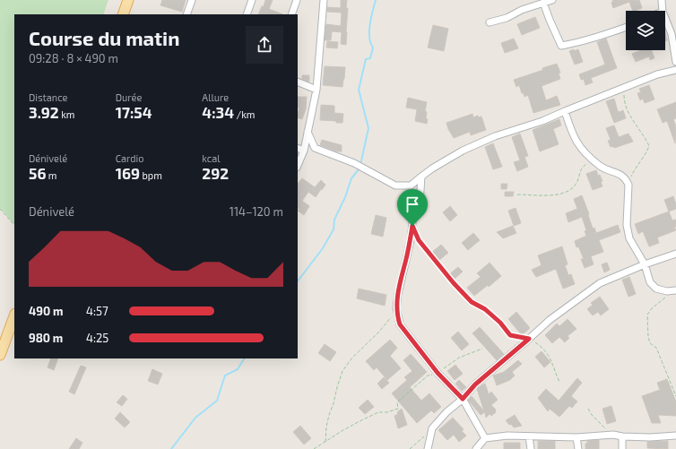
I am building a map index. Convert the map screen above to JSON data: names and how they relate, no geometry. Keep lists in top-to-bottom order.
{
  "page": {
    "heading": ["Course du matin", "09:28 · 8 × 490 m"],
    "stats": [
      ["Distance", "3.92 km"],
      ["Durée", "17:54"],
      ["Allure", "4:34 /km"],
      ["Dénivelé", "56 m"],
      ["Cardio", "169 bpm"],
      ["kcal", "292"]
    ],
    "chart": ["Dénivelé", "114–120 m"],
    "list": [
      {
        "name": "490 m",
        "note": "4:57"
      },
      {
        "name": "980 m",
        "note": "4:25"
      }
    ]
  }
}
